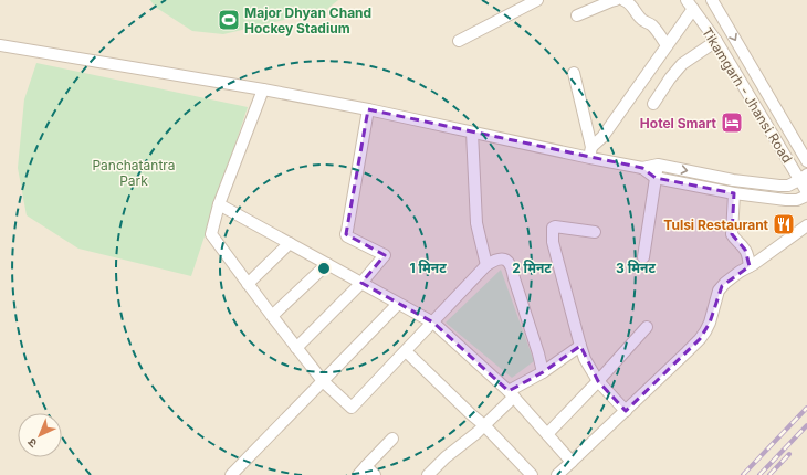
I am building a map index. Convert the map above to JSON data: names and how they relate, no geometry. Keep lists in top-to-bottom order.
{
  "streets": {
    "street": ["Tikamgarh - Jhansi Road"]
  },
  "parks": ["Panchatantra Park"],
  "places": {
    "sports": ["Major Dhyan Chand Hockey Stadium"],
    "hotel": ["Hotel Smart"],
    "restaurant": ["Tulsi Restaurant"]
  },
  "north": "bottom left",
  "rings": ["1 मिनट", "2 मिनट", "3 मिनट"]
}
